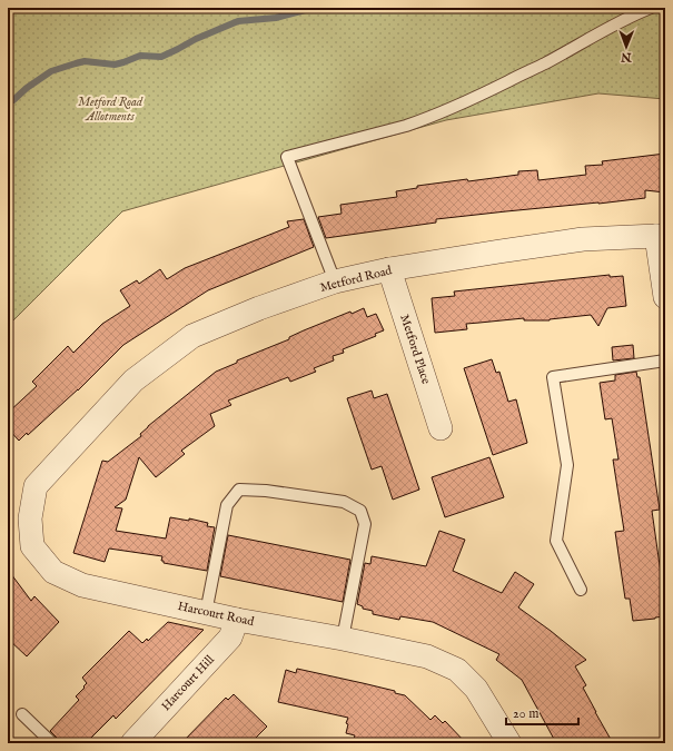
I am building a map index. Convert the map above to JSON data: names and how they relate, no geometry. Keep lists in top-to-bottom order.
{
  "streets": {
    "street": [
      "Metford Road",
      "Metford Place",
      "Harcourt Road",
      "Harcourt Hill"
    ]
  },
  "crossings": [
    ["Metford Road", "Metford Place"],
    ["Metford Road", "Harcourt Road"],
    ["Harcourt Road", "Harcourt Hill"]
  ],
  "parks": ["Metford Road Allotments"],
  "scale_bar": "20 m",
  "north": "bottom"
}
